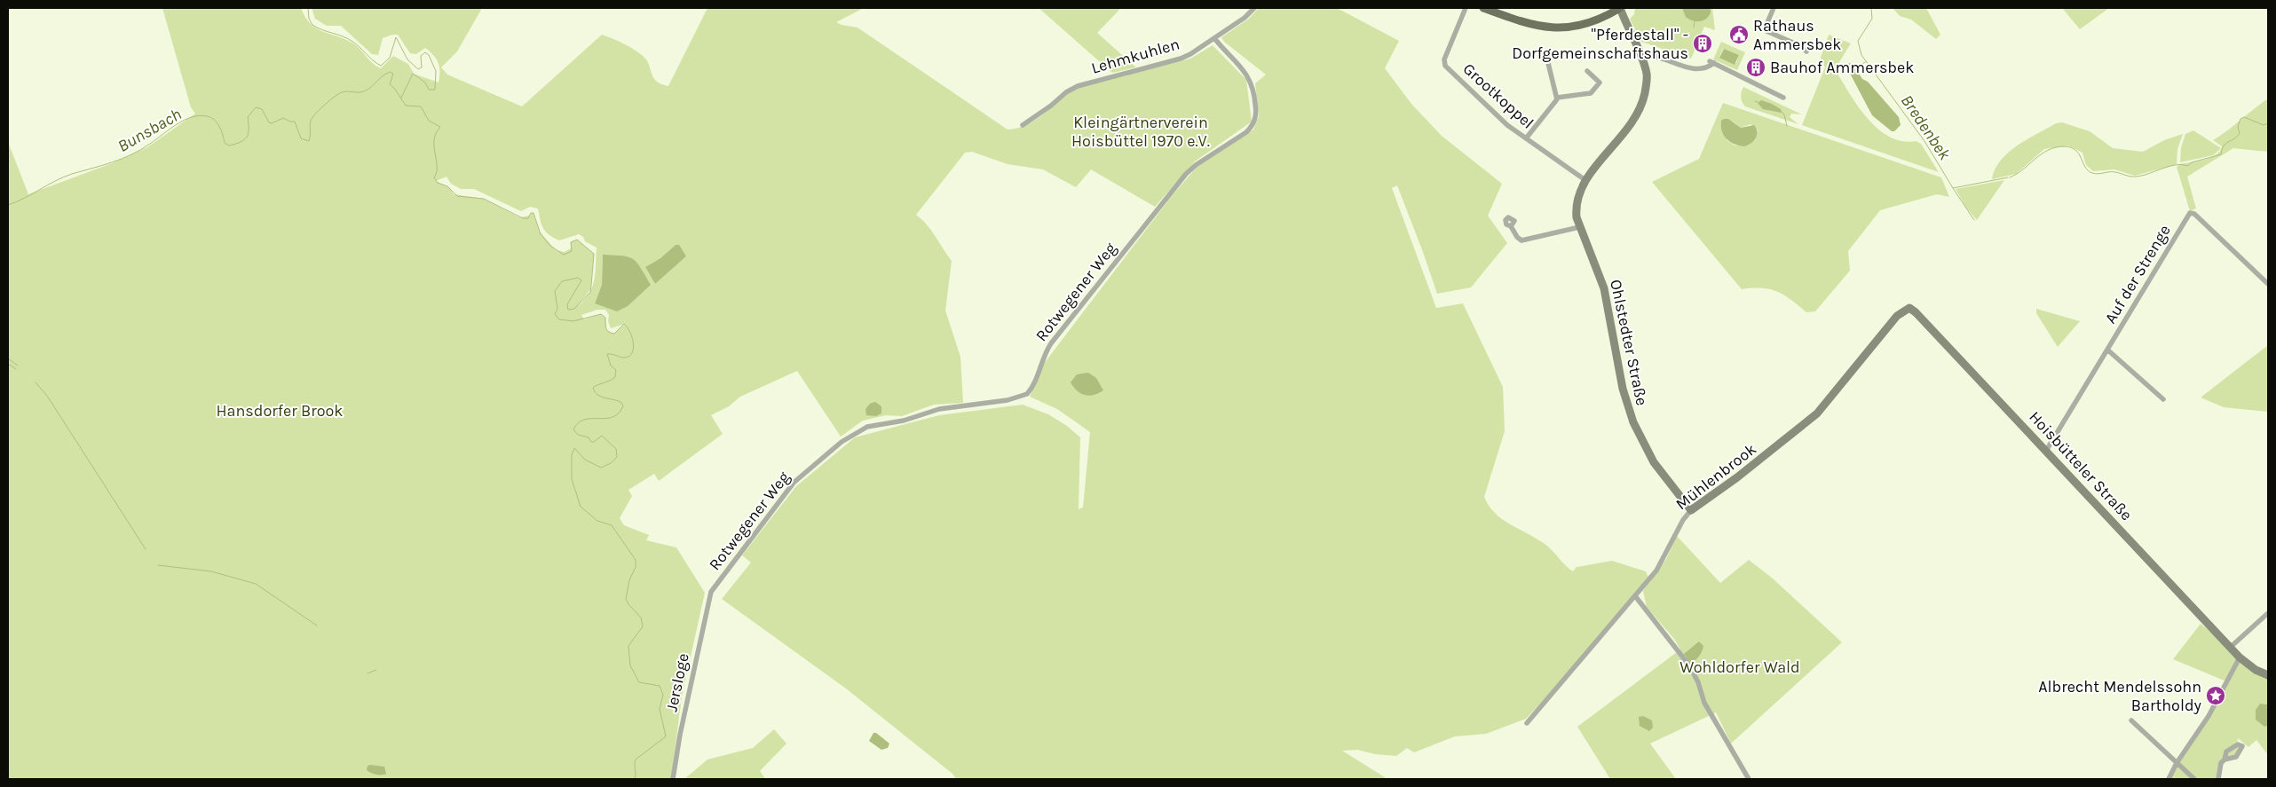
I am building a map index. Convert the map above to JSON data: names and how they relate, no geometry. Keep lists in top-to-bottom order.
{
  "streets": {
    "street": [
      "Lehmkuhlen",
      "Grootkoppel",
      "Auf der Strenge",
      "Rotwegener Weg",
      "Ohlstedter Straße",
      "Hoisbütteler Straße",
      "Mühlenbrook",
      "Jersloge"
    ]
  },
  "crossings": [
    ["Lehmkuhlen", "Rotwegener Weg"],
    ["Grootkoppel", "Ohlstedter Straße"],
    ["Auf der Strenge", "Hoisbütteler Straße"],
    ["Rotwegener Weg", "Jersloge"],
    ["Ohlstedter Straße", "Mühlenbrook"],
    ["Hoisbütteler Straße", "Mühlenbrook"]
  ],
  "water": ["Bredenbek", "Bunsbach"],
  "parks": ["Kleingärtnerverein Hoisbüttel 1970 e.V.", "Hansdorfer Brook", "Wohldorfer Wald"],
  "places": {
    "public building": ["Rathaus Ammersbek"],
    "building": ["\"Pferdestall\" - Dorfgemeinschaftshaus", "Bauhof Ammersbek"],
    "place": ["Albrecht Mendelssohn Bartholdy"]
  }
}
